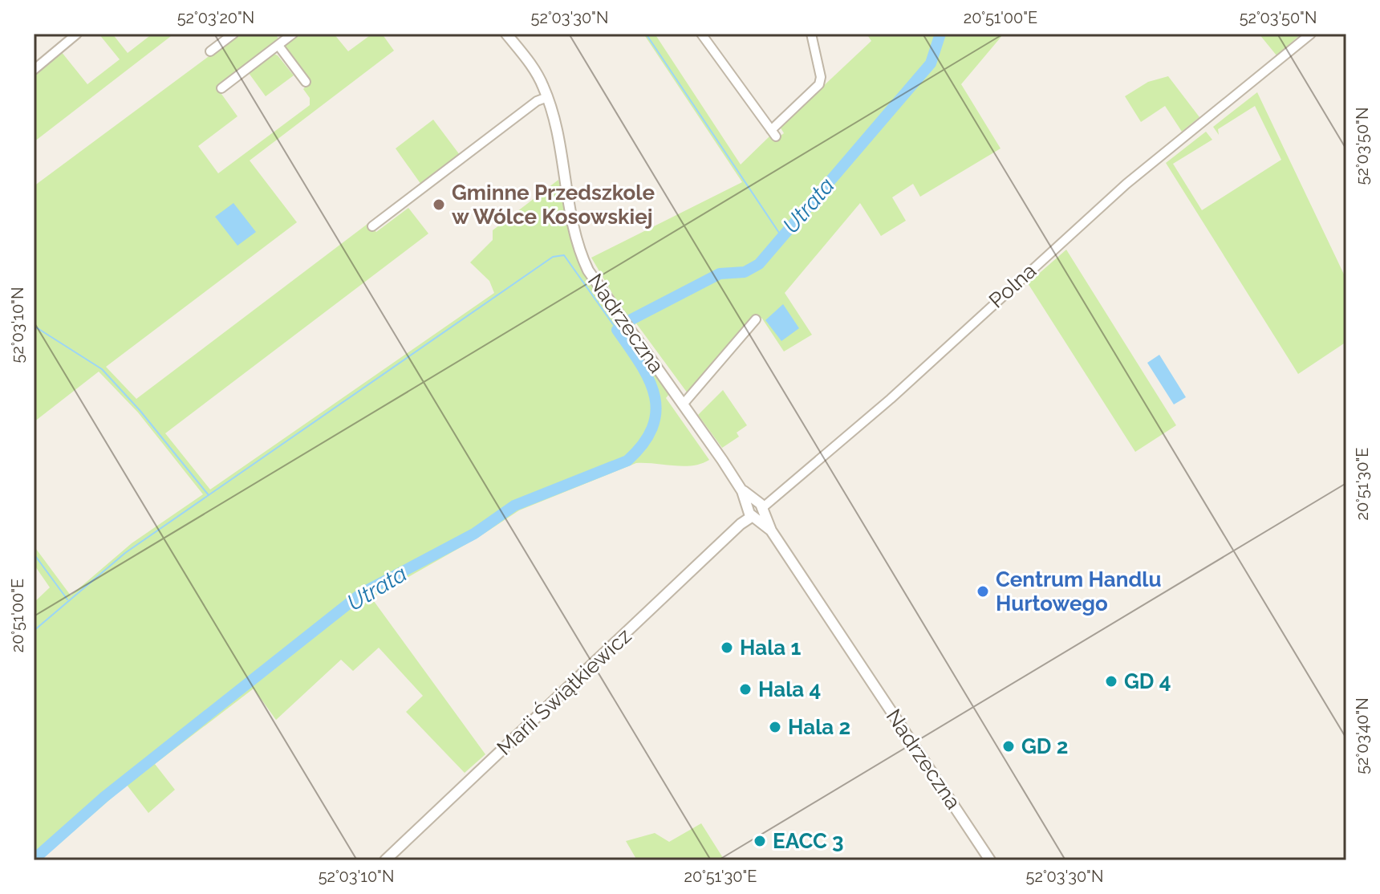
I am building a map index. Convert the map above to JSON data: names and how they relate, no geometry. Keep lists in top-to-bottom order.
{
  "streets": {
    "street": ["Polna", "Nadrzeczna", "Marii Świątkiewicz"]
  },
  "crossings": [
    ["Polna", "Nadrzeczna"],
    ["Polna", "Marii Świątkiewicz"],
    ["Nadrzeczna", "Marii Świątkiewicz"]
  ],
  "water": ["Utrata"],
  "places": [
    "Gminne Przedszkole w Wólce Kosowskiej",
    "Centrum Handlu Hurtowego",
    "Hala 1",
    "GD 4",
    "Hala 4",
    "Hala 2",
    "GD 2",
    "EACC 3"
  ],
  "coordinates": [
    "52°03'20\"N",
    "52°03'30\"N",
    "20°51'00\"E",
    "52°03'50\"N",
    "52°03'10\"N",
    "20°51'30\"E",
    "52°03'40\"N"
  ]
}
